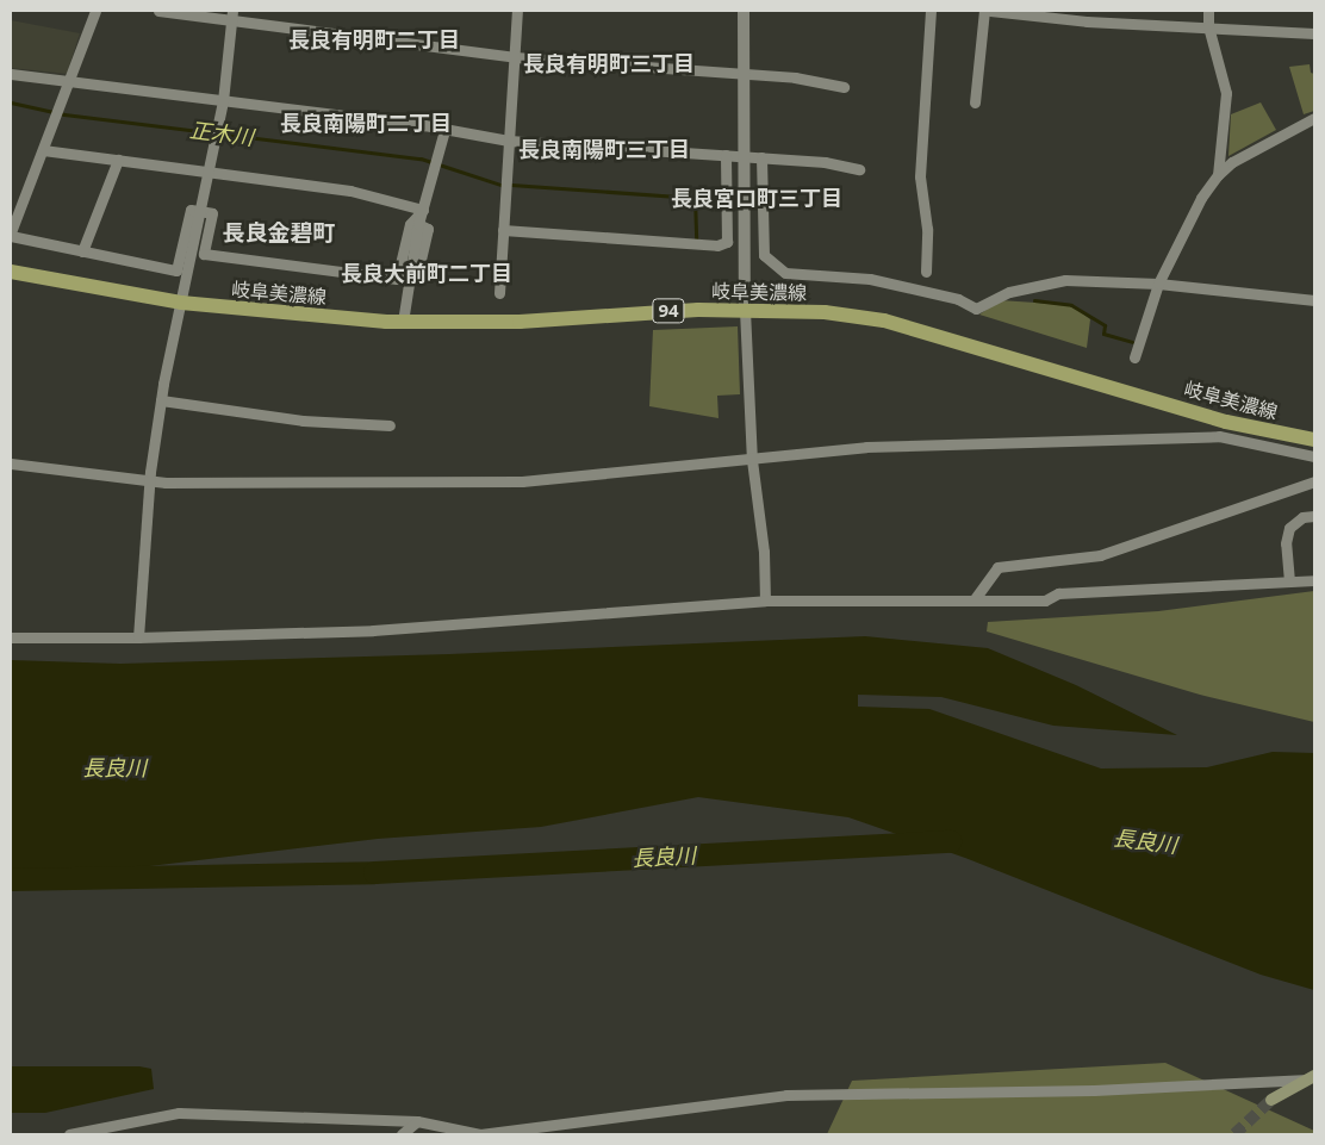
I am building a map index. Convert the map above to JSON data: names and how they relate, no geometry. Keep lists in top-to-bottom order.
{
  "streets": {
    "main road": ["岐阜美濃線", "94"]
  },
  "districts": [
    "長良有明町二丁目",
    "長良有明町三丁目",
    "長良南陽町二丁目",
    "長良南陽町三丁目",
    "長良宮口町三丁目",
    "長良金碧町",
    "長良大前町二丁目"
  ],
  "water": ["正木川", "長良川"]
}
